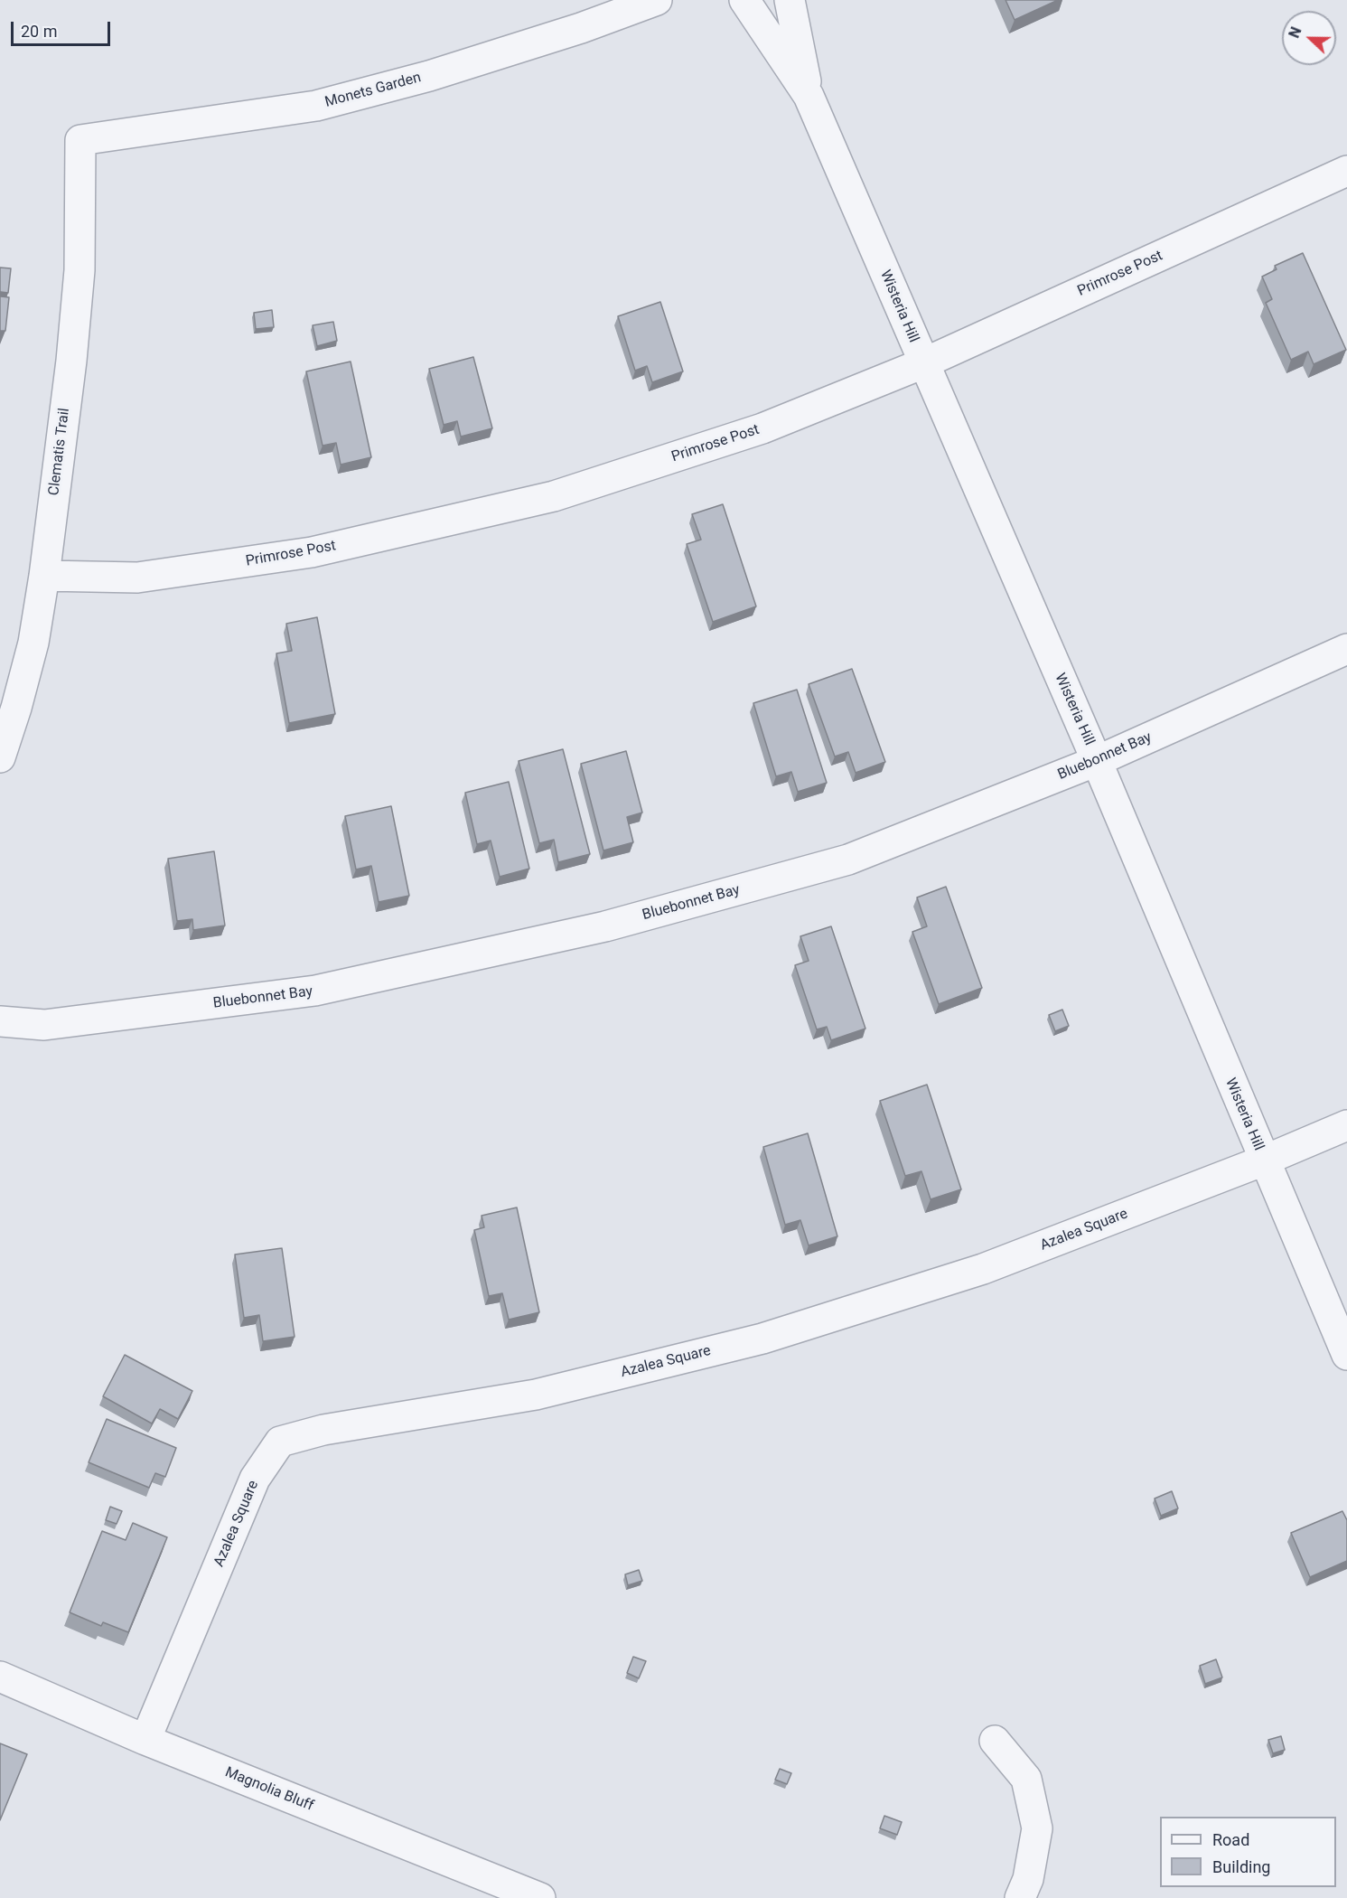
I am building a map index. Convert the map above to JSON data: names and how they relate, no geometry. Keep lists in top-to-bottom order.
{
  "streets": {
    "street": [
      "Monets Garden",
      "Primrose Post",
      "Wisteria Hill",
      "Clematis Trail",
      "Bluebonnet Bay",
      "Azalea Square",
      "Magnolia Bluff"
    ]
  },
  "crossings": [
    ["Monets Garden", "Clematis Trail"],
    ["Primrose Post", "Wisteria Hill"],
    ["Primrose Post", "Clematis Trail"],
    ["Wisteria Hill", "Bluebonnet Bay"],
    ["Wisteria Hill", "Azalea Square"],
    ["Azalea Square", "Magnolia Bluff"]
  ],
  "legend": ["Road", "Building"],
  "scale_bar": "20 m",
  "north": "left"
}
